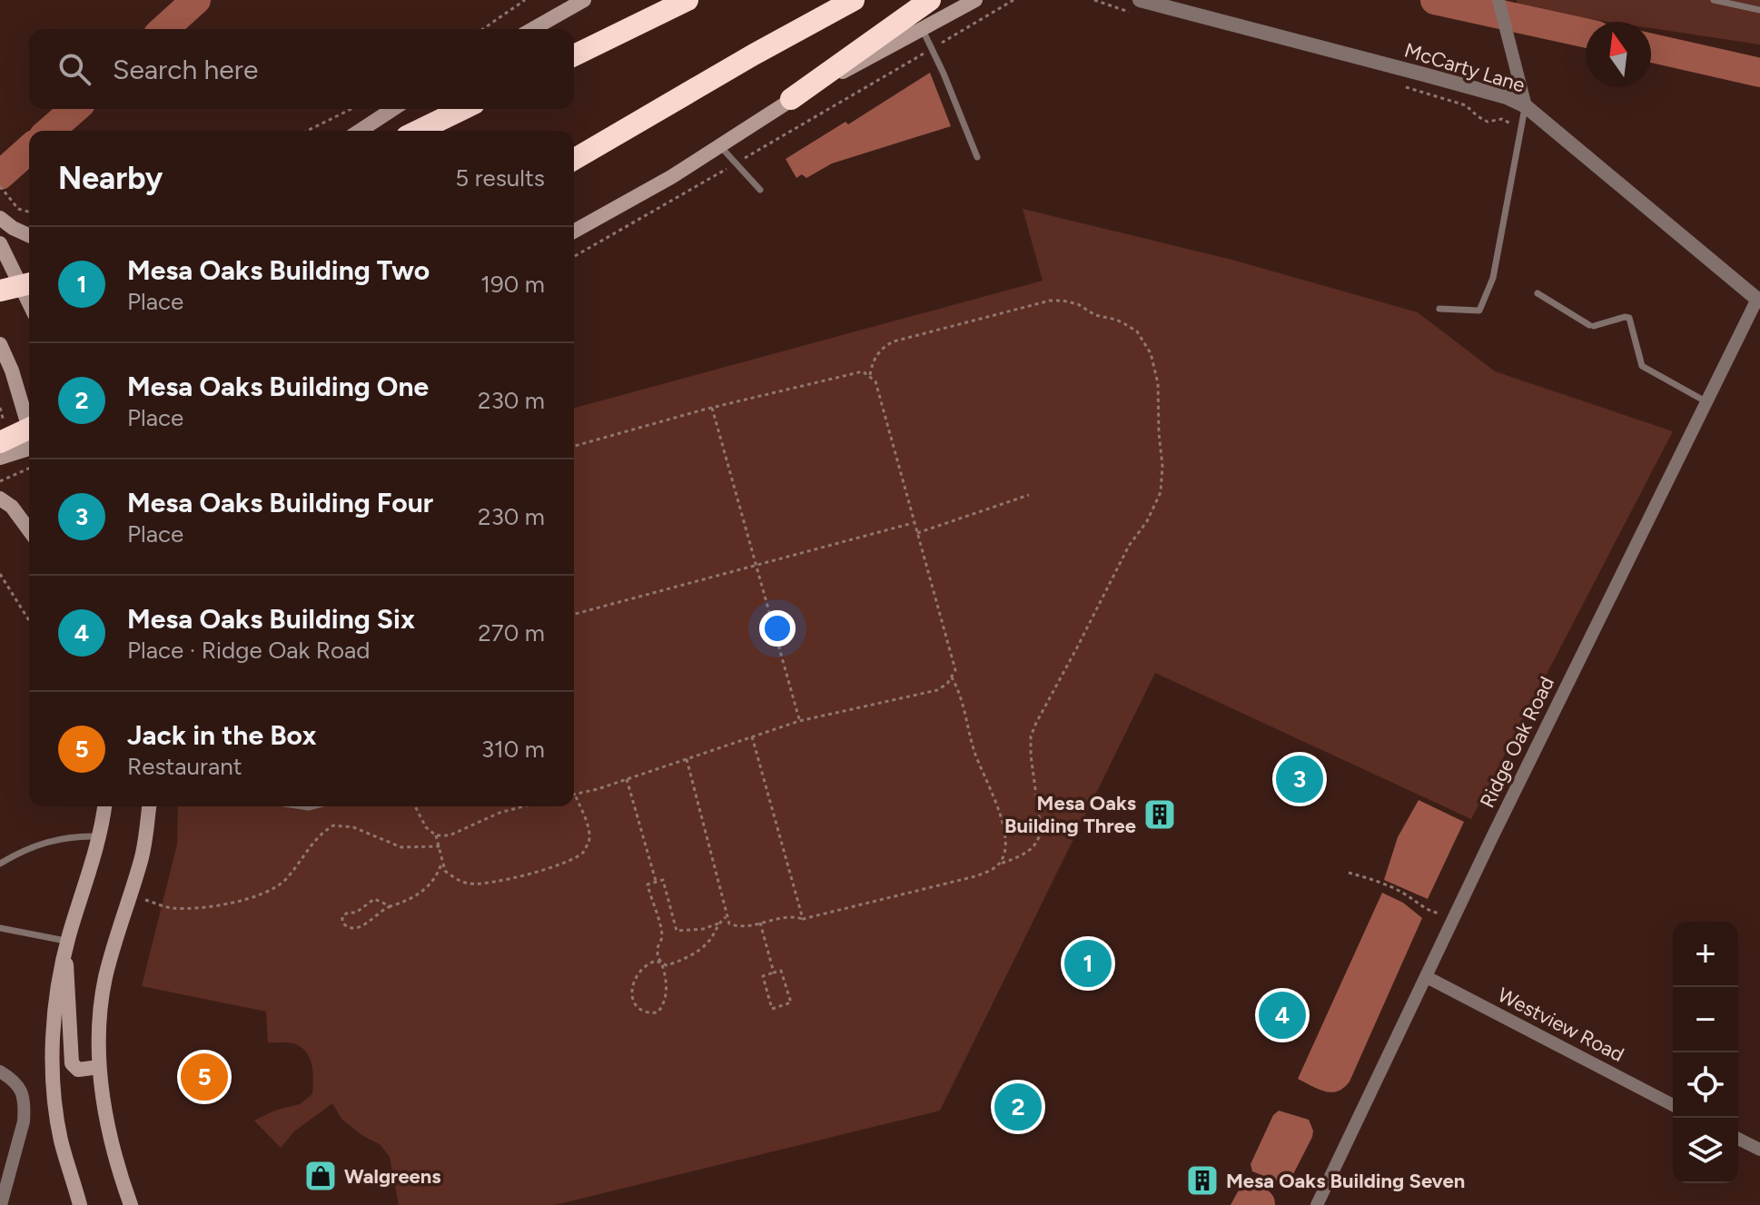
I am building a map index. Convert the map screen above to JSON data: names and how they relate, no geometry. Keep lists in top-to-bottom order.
{
  "streets": {
    "street": ["McCarty Lane", "Ridge Oak Road", "Westview Road"]
  },
  "crossings": [
    ["McCarty Lane", "Ridge Oak Road"],
    ["Ridge Oak Road", "Westview Road"]
  ],
  "places": {
    "building": ["Mesa Oaks Building Three", "Mesa Oaks Building Seven"],
    "shop": ["Walgreens"]
  },
  "north": "top",
  "page": {
    "search": "Search here",
    "heading": ["Nearby", "5 results"],
    "list": [
      {
        "mark": "1",
        "name": "Mesa Oaks Building Two",
        "note": "Place",
        "value": "190 m"
      },
      {
        "mark": "2",
        "name": "Mesa Oaks Building One",
        "note": "Place",
        "value": "230 m"
      },
      {
        "mark": "3",
        "name": "Mesa Oaks Building Four",
        "note": "Place",
        "value": "230 m"
      },
      {
        "mark": "4",
        "name": "Mesa Oaks Building Six",
        "note": "Place · Ridge Oak Road",
        "value": "270 m"
      },
      {
        "mark": "5",
        "name": "Jack in the Box",
        "note": "Restaurant",
        "value": "310 m"
      }
    ],
    "pins": [
      "3",
      "1",
      "4",
      "5",
      "2"
    ],
    "map_buttons": ["+", "−"]
  }
}
